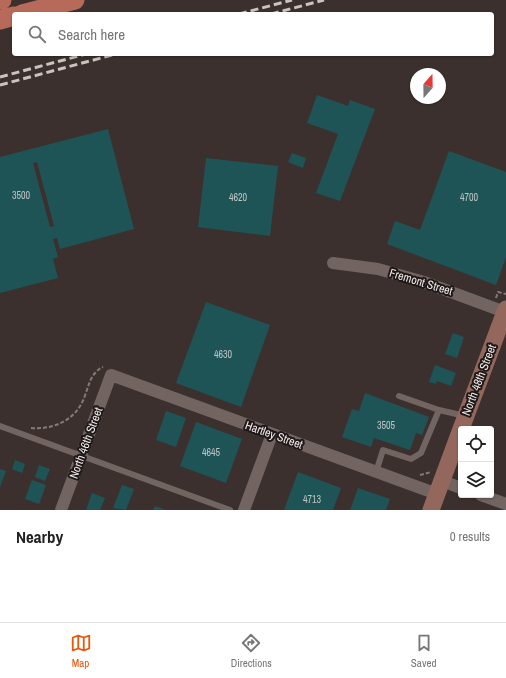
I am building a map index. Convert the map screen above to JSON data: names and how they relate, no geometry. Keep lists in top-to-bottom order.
{
  "streets": {
    "main road": ["North 48th Street"],
    "street": ["Fremont Street", "Hartley Street", "North 46th Street"]
  },
  "crossings": [
    ["Fremont Street", "North 48th Street"],
    ["North 48th Street", "Hartley Street"],
    ["Hartley Street", "North 46th Street"]
  ],
  "house_numbers": [
    "3500",
    "4620",
    "4700",
    "4630",
    "3505",
    "4645",
    "4713"
  ],
  "north": "top",
  "page": {
    "search": "Search here",
    "heading": ["Nearby", "0 results"],
    "nav": ["Map", "Directions", "Saved"]
  }
}
